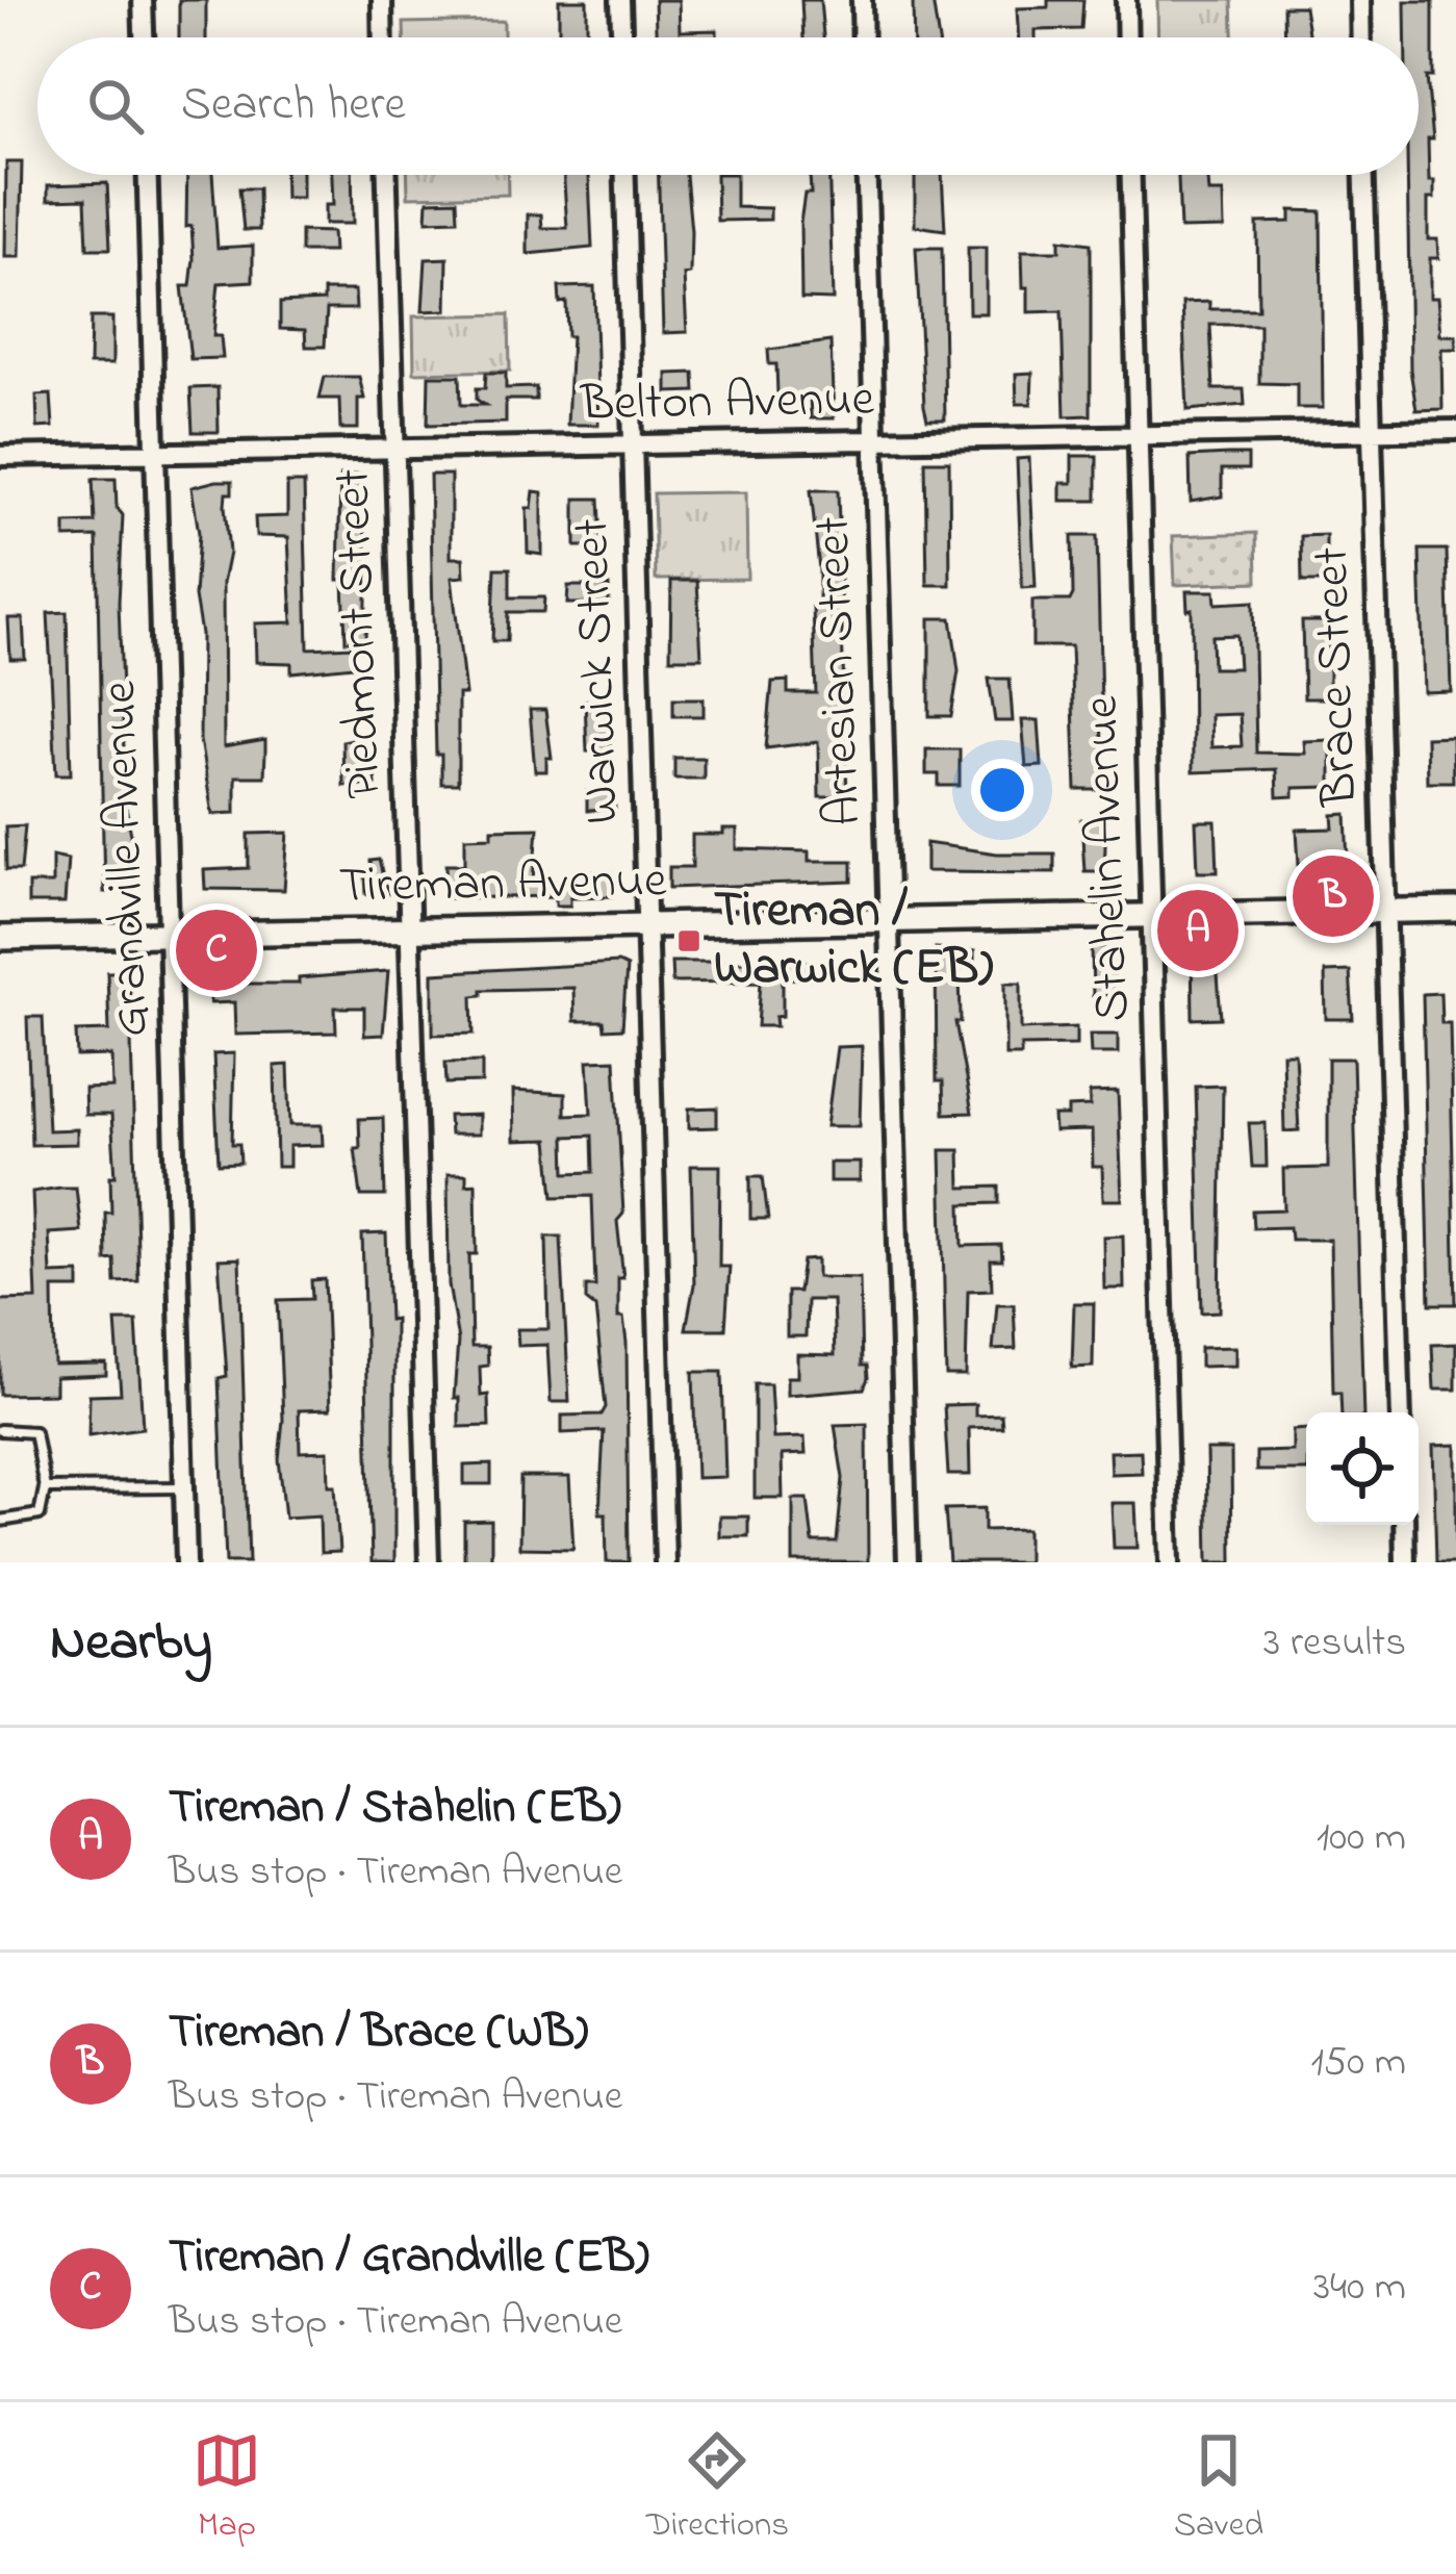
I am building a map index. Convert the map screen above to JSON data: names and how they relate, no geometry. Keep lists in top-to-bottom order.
{
  "streets": {
    "street": [
      "Belton Avenue",
      "Piedmont Street",
      "Warwick Street",
      "Artesian Street",
      "Brace Street",
      "Grandville Avenue",
      "Stahelin Avenue",
      "Tireman Avenue"
    ]
  },
  "crossings": [
    ["Belton Avenue", "Piedmont Street"],
    ["Belton Avenue", "Warwick Street"],
    ["Belton Avenue", "Artesian Street"],
    ["Belton Avenue", "Brace Street"],
    ["Belton Avenue", "Grandville Avenue"],
    ["Belton Avenue", "Stahelin Avenue"],
    ["Piedmont Street", "Tireman Avenue"],
    ["Warwick Street", "Tireman Avenue"],
    ["Artesian Street", "Tireman Avenue"],
    ["Brace Street", "Tireman Avenue"],
    ["Grandville Avenue", "Tireman Avenue"],
    ["Stahelin Avenue", "Tireman Avenue"]
  ],
  "places": {
    "transit": ["Tireman / Warwick (EB)"]
  },
  "page": {
    "search": "Search here",
    "pins": ["B", "A", "C"],
    "heading": ["Nearby", "3 results"],
    "list": [
      {
        "mark": "A",
        "name": "Tireman / Stahelin (EB)",
        "note": "Bus stop · Tireman Avenue",
        "value": "100 m"
      },
      {
        "mark": "B",
        "name": "Tireman / Brace (WB)",
        "note": "Bus stop · Tireman Avenue",
        "value": "150 m"
      },
      {
        "mark": "C",
        "name": "Tireman / Grandville (EB)",
        "note": "Bus stop · Tireman Avenue",
        "value": "340 m"
      }
    ],
    "nav": ["Map", "Directions", "Saved"]
  }
}
